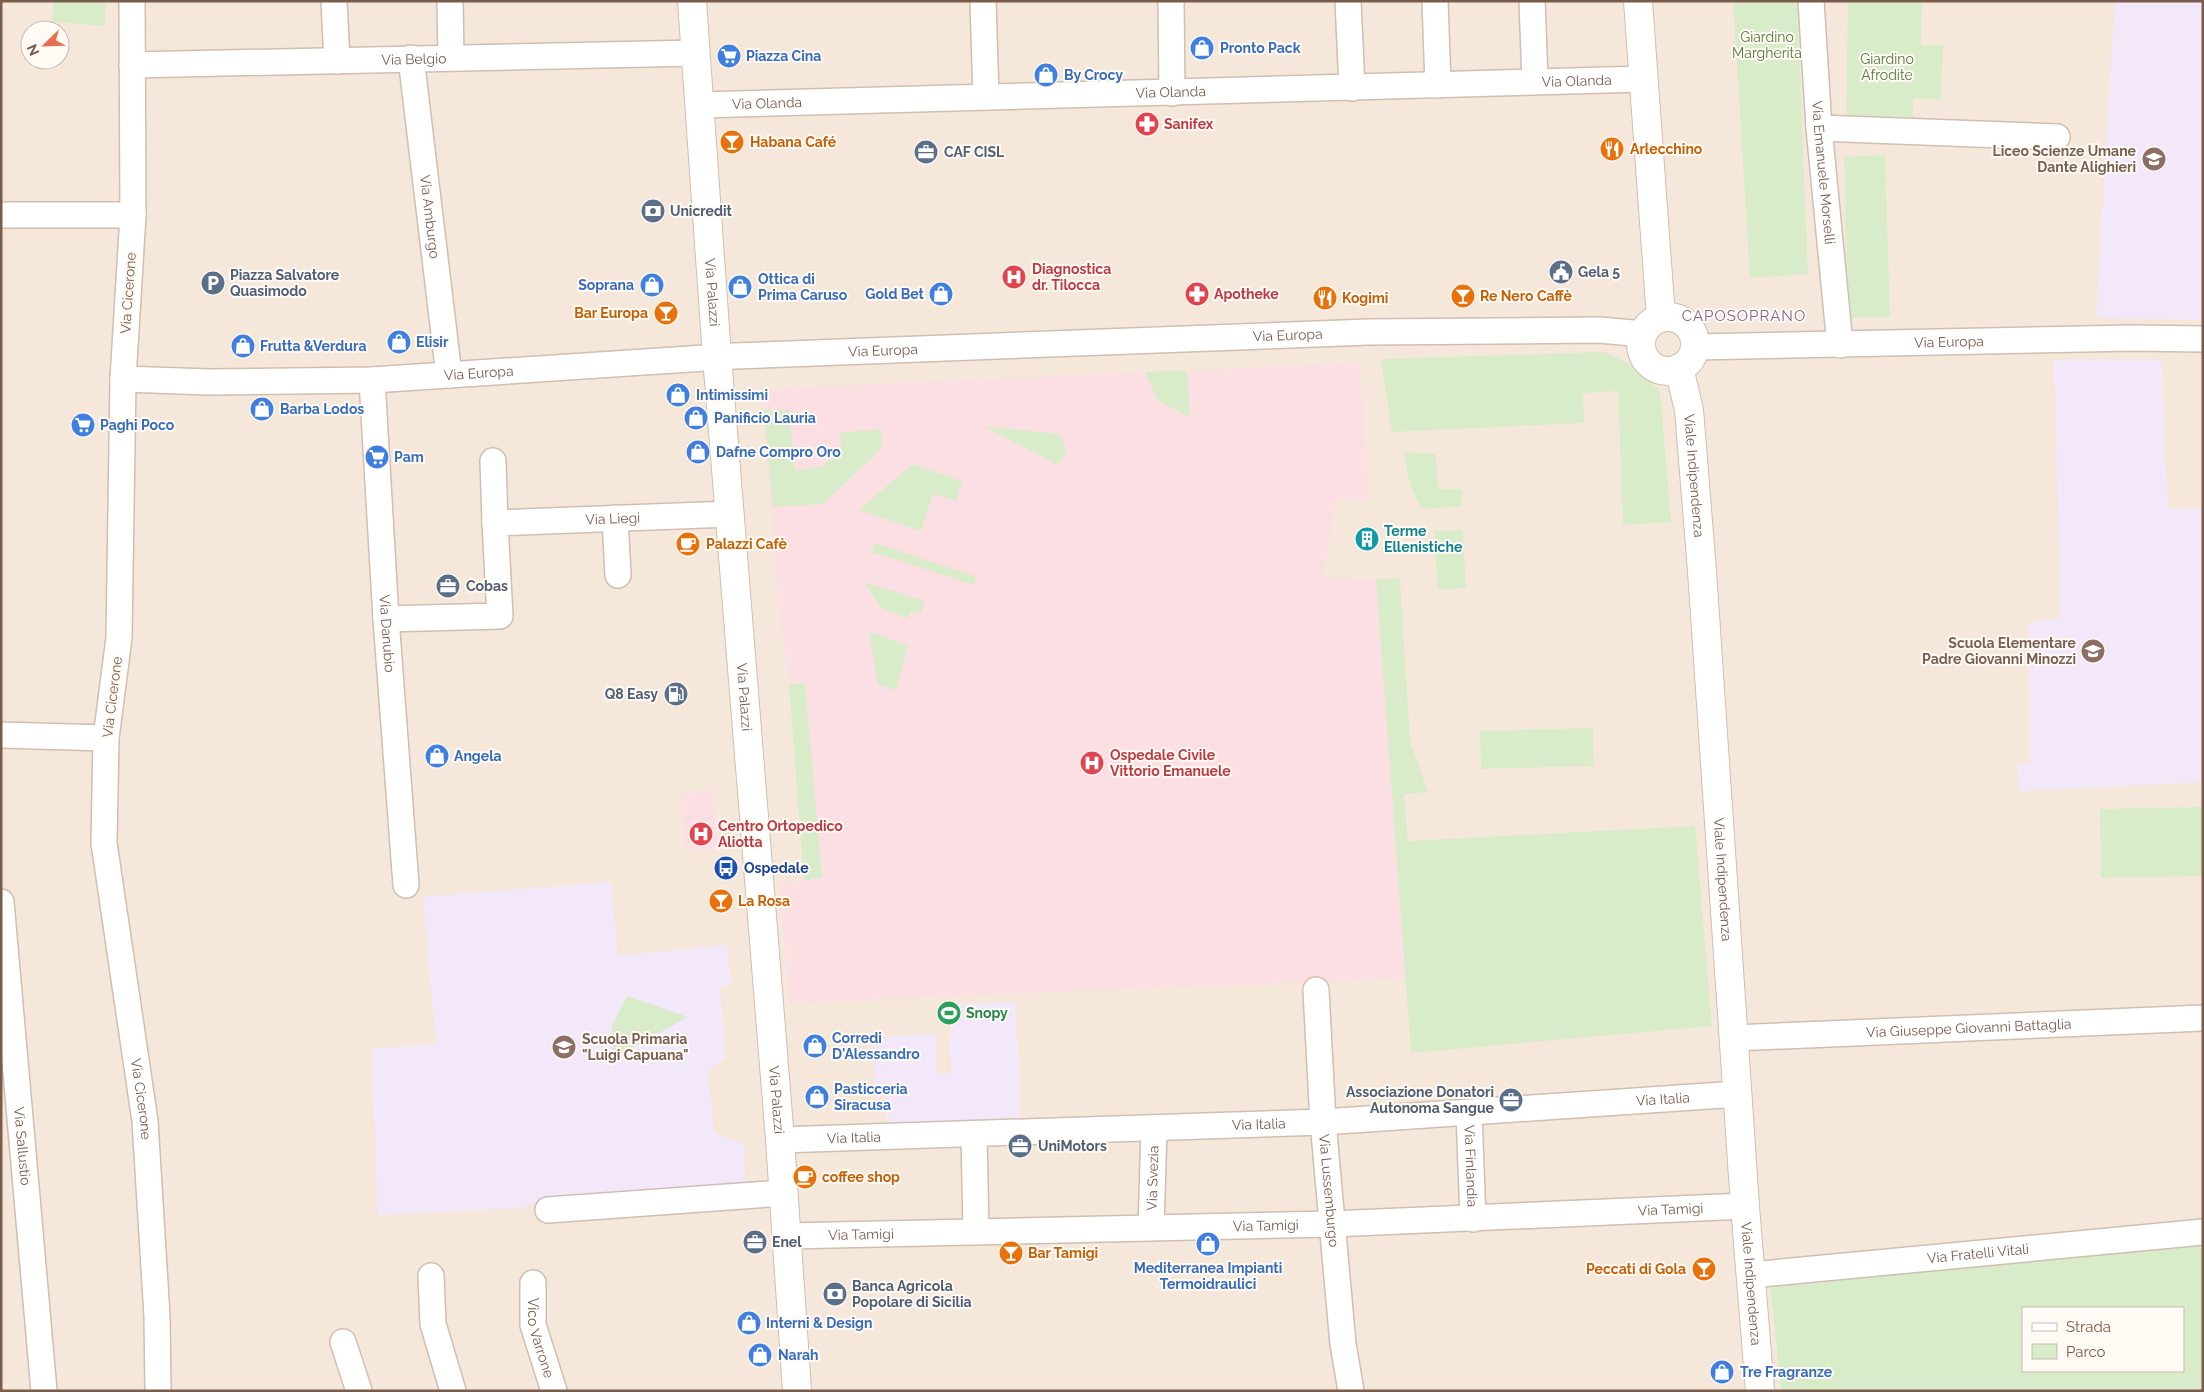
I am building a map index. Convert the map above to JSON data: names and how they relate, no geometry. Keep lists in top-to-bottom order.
{
  "streets": {
    "street": [
      "Via Belgio",
      "Via Olanda",
      "Via Emanuele Morselli",
      "Via Amburgo",
      "Via Palazzi",
      "Via Cicerone",
      "Via Europa",
      "Viale Indipendenza",
      "Via Liegi",
      "Via Danubio",
      "Via Giuseppe Giovanni Battaglia",
      "Via Italia",
      "Via Sallustio",
      "Via Finlandia",
      "Via Svezia",
      "Via Lussemburgo",
      "Via Tamigi",
      "Via Fratelli Vitali",
      "Vico Varrone"
    ]
  },
  "crossings": [
    ["Via Belgio", "Via Amburgo"],
    ["Via Belgio", "Via Palazzi"],
    ["Via Belgio", "Via Cicerone"],
    ["Via Olanda", "Via Palazzi"],
    ["Via Emanuele Morselli", "Via Europa"],
    ["Via Amburgo", "Via Europa"],
    ["Via Palazzi", "Via Europa"],
    ["Via Palazzi", "Via Liegi"],
    ["Via Palazzi", "Via Italia"],
    ["Via Palazzi", "Via Tamigi"],
    ["Via Cicerone", "Via Europa"],
    ["Via Europa", "Viale Indipendenza"],
    ["Via Europa", "Via Danubio"],
    ["Viale Indipendenza", "Via Giuseppe Giovanni Battaglia"],
    ["Viale Indipendenza", "Via Italia"],
    ["Viale Indipendenza", "Via Tamigi"],
    ["Viale Indipendenza", "Via Fratelli Vitali"],
    ["Via Italia", "Via Finlandia"],
    ["Via Italia", "Via Svezia"],
    ["Via Italia", "Via Lussemburgo"],
    ["Via Finlandia", "Via Tamigi"],
    ["Via Svezia", "Via Tamigi"],
    ["Via Lussemburgo", "Via Tamigi"]
  ],
  "districts": ["CAPOSOPRANO"],
  "parks": ["Giardino Margherita", "Giardino Afrodite"],
  "places": {
    "shop": [
      "Pronto Pack",
      "By Crocy",
      "Soprana",
      "Ottica di Prima Caruso",
      "Gold Bet",
      "Elisir",
      "Frutta &Verdura",
      "Intimissimi",
      "Barba Lodos",
      "Panificio Lauria",
      "Dafne Compro Oro",
      "Angela",
      "Corredi D'Alessandro",
      "Pasticceria Siracusa",
      "Mediterranea Impianti Termoidraulici",
      "Interni & Design",
      "Narah",
      "Tre Fragranze"
    ],
    "supermarket": ["Piazza Cina", "Paghi Poco", "Pam"],
    "pharmacy": ["Sanifex", "Apotheke"],
    "bar": [
      "Habana Café",
      "Re Nero Caffè",
      "Bar Europa",
      "La Rosa",
      "Bar Tamigi",
      "Peccati di Gola"
    ],
    "restaurant": ["Arlecchino", "Kogimi"],
    "office": [
      "CAF CISL",
      "Cobas",
      "Associazione Donatori Autonoma Sangue",
      "UniMotors",
      "Enel"
    ],
    "school or university": ["Liceo Scienze Umane Dante Alighieri", "Scuola Elementare Padre Giovanni Minozzi", "Scuola Primaria \"Luigi Capuana\""],
    "bank": ["Unicredit", "Banca Agricola Popolare di Sicilia"],
    "public building": ["Gela 5"],
    "hospital": ["Diagnostica dr. Tilocca", "Ospedale Civile Vittorio Emanuele", "Centro Ortopedico Aliotta"],
    "parking": ["Piazza Salvatore Quasimodo"],
    "building": ["Terme Ellenistiche"],
    "cafe": ["Palazzi Cafè", "coffee shop"],
    "fuel station": ["Q8 Easy"],
    "bus stop": ["Ospedale"],
    "sports": ["Snopy"]
  },
  "legend": ["Strada", "Parco"],
  "north": "bottom left"
}
